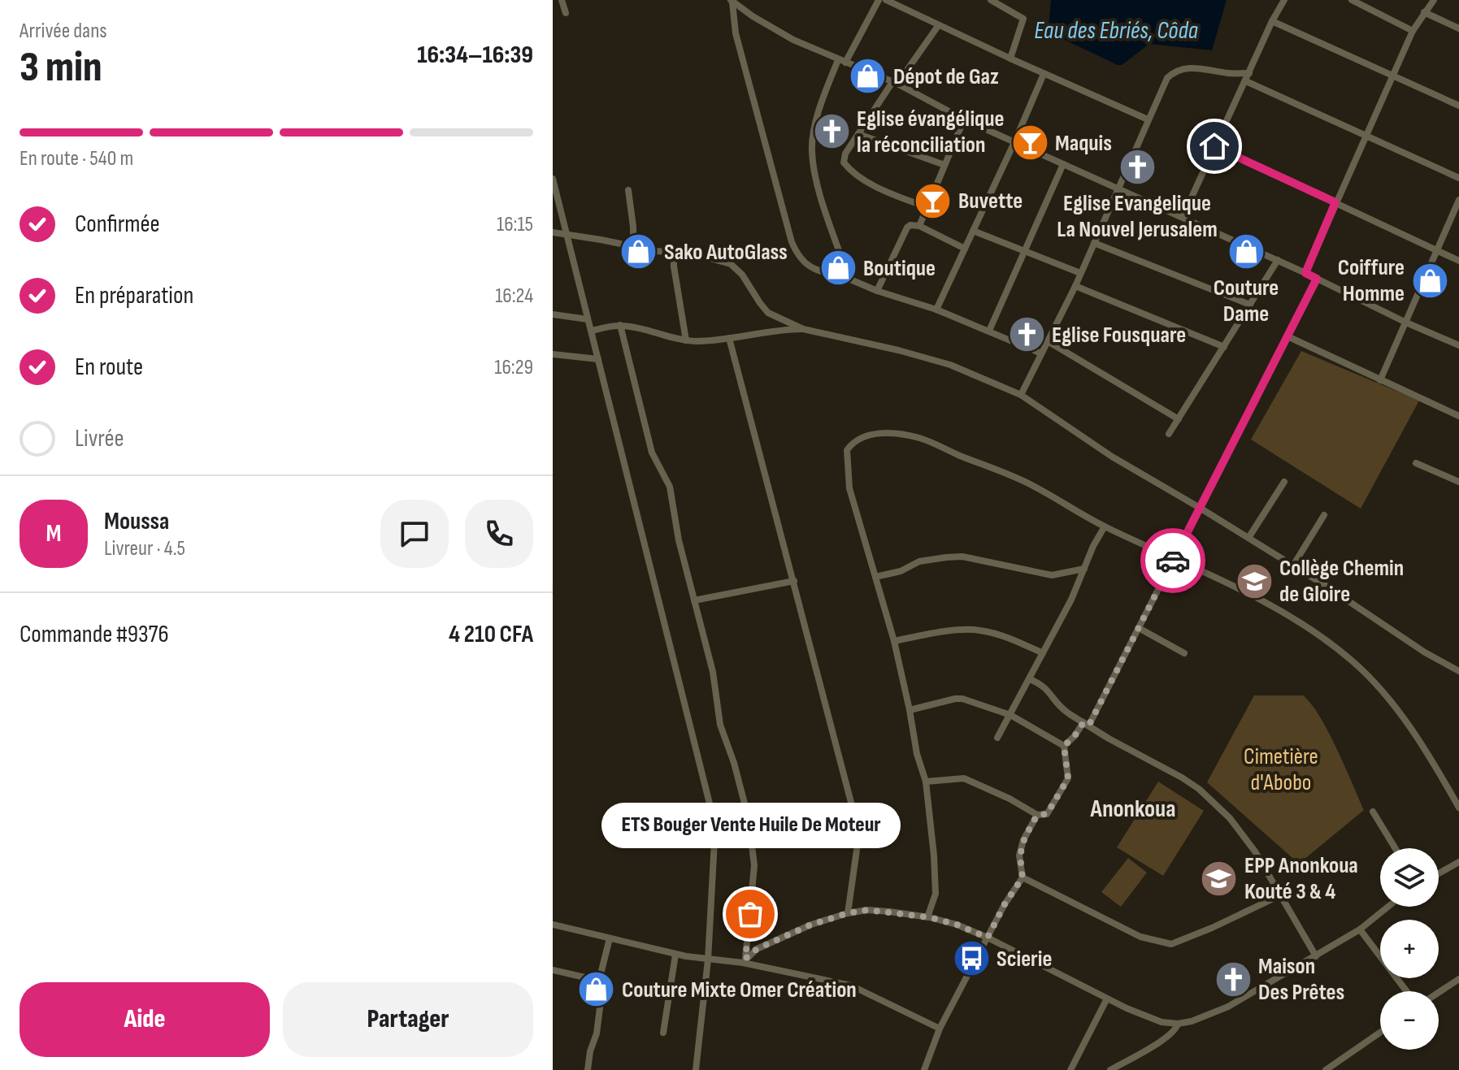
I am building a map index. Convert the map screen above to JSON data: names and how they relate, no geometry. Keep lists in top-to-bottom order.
{
  "districts": ["Anonkoua"],
  "water": ["Eau des Ebriés, Côda"],
  "parks": ["Cimetière d'Abobo"],
  "places": {
    "shop": [
      "Dépot de Gaz",
      "Couture Dame",
      "Sako AutoGlass",
      "Boutique",
      "Coiffure Homme",
      "Couture Mixte Omer Création"
    ],
    "church": [
      "Eglise évangélique la réconciliation",
      "Eglise Evangelique La Nouvel Jerusalem",
      "Eglise Fousquare",
      "Maison Des Prêtes"
    ],
    "bar": ["Maquis", "Buvette"],
    "school or university": ["Collège Chemin de Gloire", "EPP Anonkoua Kouté 3 & 4"],
    "other": ["ETS Bouger Vente Huile De Moteur"],
    "bus stop": ["Scierie"]
  },
  "page": {
    "heading": ["3 min", "Arrivée dans", "16:34–16:39"],
    "panel": [
      "Moussa",
      "Livreur · 4.5",
      "Commande #9376",
      "4 210 CFA"
    ],
    "bar": "En route · 540 m",
    "list": [
      ["Confirmée", "16:15"],
      ["En préparation", "16:24"],
      ["En route", "16:29"],
      "Livrée"
    ],
    "round": "M",
    "bubble": "ETS Bouger Vente Huile De Moteur",
    "map_buttons": ["+", "−"],
    "buttons": ["Aide", "Partager"]
  }
}
